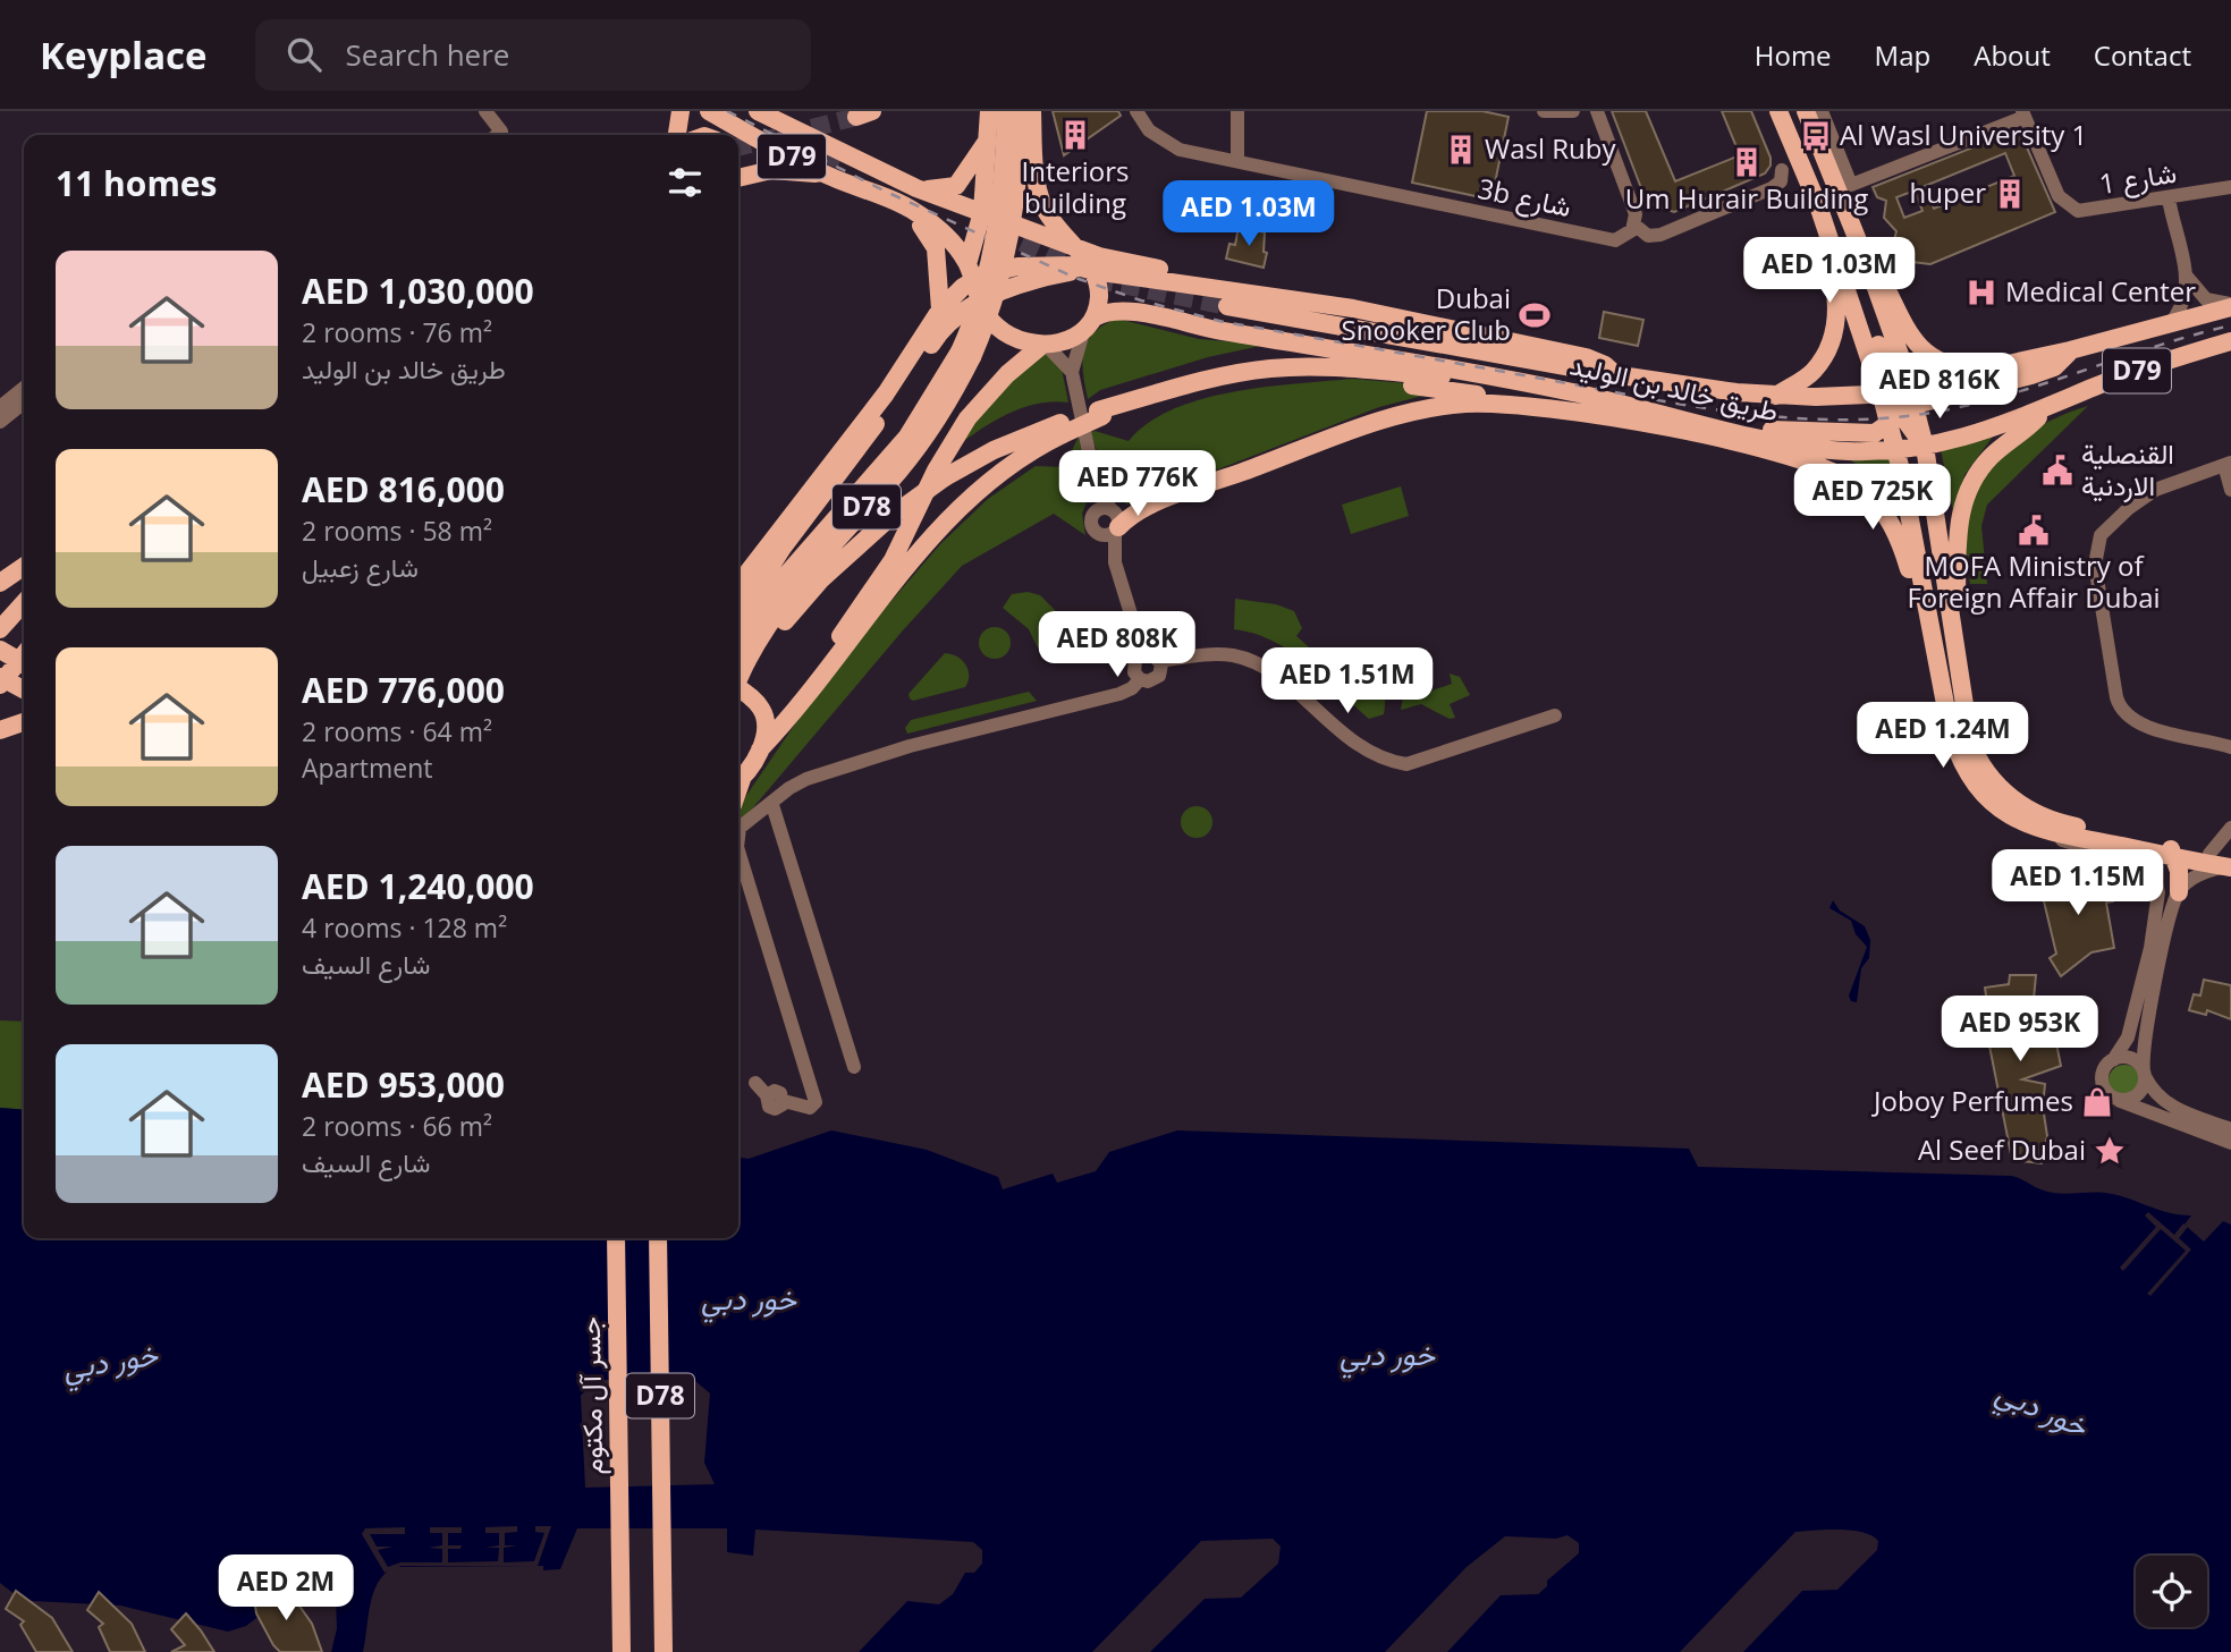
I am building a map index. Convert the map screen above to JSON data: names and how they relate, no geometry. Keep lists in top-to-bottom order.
{
  "streets": {
    "main road": [
      "D79",
      "طريق خالد بن الوليد",
      "D78",
      "جسر آل مكتوم"
    ],
    "street": ["شارع 1", "3b شارع"]
  },
  "crossings": [
    ["D79", "طريق خالد بن الوليد"]
  ],
  "water": ["خور دبي"],
  "places": {
    "building": [
      "Interiors building",
      "Wasl Ruby",
      "Um Hurair Building",
      "huper"
    ],
    "bus stop": ["Al Wasl University 1"],
    "hospital": ["Medical Center"],
    "sports": ["Dubai Snooker Club"],
    "public building": ["القنصلية الاردنية", "MOFA Ministry of Foreign Affair Dubai"],
    "shop": ["Joboy Perfumes"],
    "place": ["Al Seef Dubai"]
  },
  "page": {
    "header": "Keyplace",
    "search": "Search here",
    "nav": [
      "Home",
      "Map",
      "About",
      "Contact"
    ],
    "heading": "11 homes",
    "price": [
      "AED 1.03M",
      "AED 1.03M",
      "AED 816K",
      "AED 776K",
      "AED 725K",
      "AED 808K",
      "AED 1.51M",
      "AED 1.24M",
      "AED 1.15M",
      "AED 953K",
      "AED 2M"
    ],
    "list": [
      {
        "name": "AED 1,030,000",
        "note": "2 rooms · 76 m² · طريق خالد بن الوليد"
      },
      {
        "name": "AED 816,000",
        "note": "2 rooms · 58 m² · شارع زعبيل"
      },
      {
        "name": "AED 776,000",
        "note": "2 rooms · 64 m² · Apartment"
      },
      {
        "name": "AED 1,240,000",
        "note": "4 rooms · 128 m² · شارع السيف"
      },
      {
        "name": "AED 953,000",
        "note": "2 rooms · 66 m² · شارع السيف"
      }
    ]
  }
}
